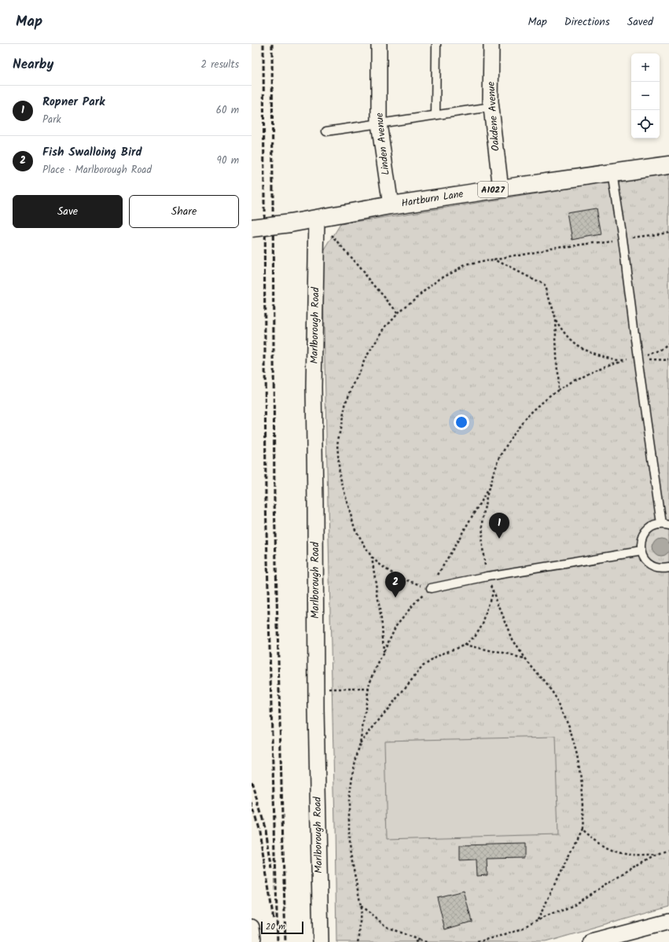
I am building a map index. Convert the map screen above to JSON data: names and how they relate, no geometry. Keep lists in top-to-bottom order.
{
  "streets": {
    "main road": ["A1027", "Hartburn Lane"],
    "street": ["Oakdene Avenue", "Linden Avenue", "Marlborough Road"]
  },
  "crossings": [
    ["Oakdene Avenue", "Hartburn Lane"],
    ["Linden Avenue", "Hartburn Lane"],
    ["Hartburn Lane", "Marlborough Road"]
  ],
  "scale_bar": "20 m",
  "page": {
    "header": "Map",
    "nav": ["Map", "Directions", "Saved"],
    "heading": ["Nearby", "2 results"],
    "map_buttons": ["+", "−"],
    "list": [
      {
        "mark": "1",
        "name": "Ropner Park",
        "note": "Park",
        "value": "60 m"
      },
      {
        "mark": "2",
        "name": "Fish Swalloing Bird",
        "note": "Place · Marlborough Road",
        "value": "90 m"
      }
    ],
    "buttons": ["Save", "Share"],
    "pins": ["1", "2"],
    "scale": "20 m"
  }
}
